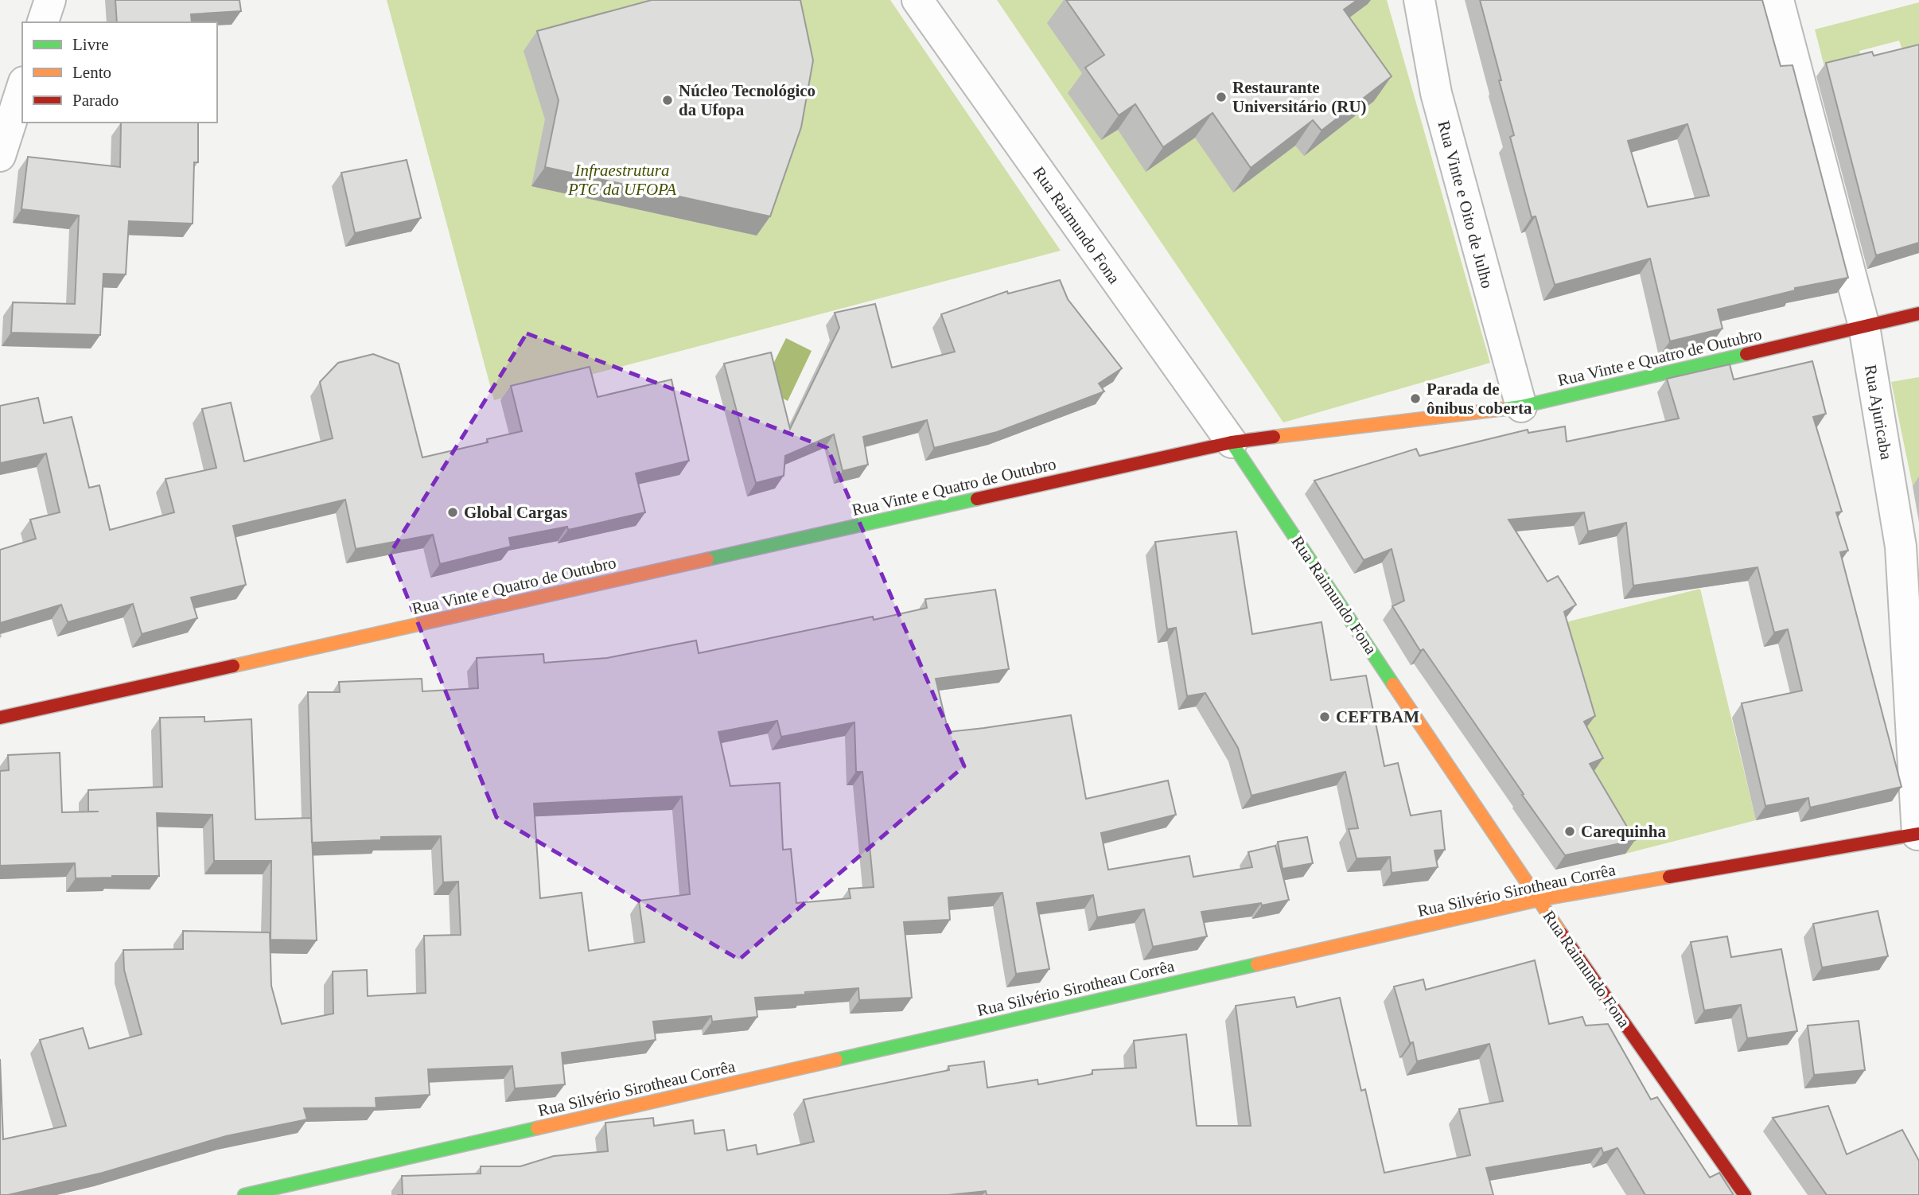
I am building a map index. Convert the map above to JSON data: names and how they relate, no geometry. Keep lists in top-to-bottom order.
{
  "streets": {
    "street": [
      "Rua Vinte e Oito de Julho",
      "Rua Raimundo Fona",
      "Rua Vinte e Quatro de Outubro",
      "Rua Ajuricaba",
      "Rua Silvério Sirotheau Corrêa"
    ]
  },
  "crossings": [
    ["Rua Vinte e Oito de Julho", "Rua Vinte e Quatro de Outubro"],
    ["Rua Raimundo Fona", "Rua Vinte e Quatro de Outubro"],
    ["Rua Raimundo Fona", "Rua Silvério Sirotheau Corrêa"],
    ["Rua Vinte e Quatro de Outubro", "Rua Ajuricaba"],
    ["Rua Ajuricaba", "Rua Silvério Sirotheau Corrêa"]
  ],
  "parks": ["Infraestrutura PTC da UFOPA"],
  "places": [
    "Restaurante Universitário (RU)",
    "Núcleo Tecnológico da Ufopa",
    "Parada de ônibus coberta",
    "Global Cargas",
    "CEFTBAM",
    "Carequinha"
  ],
  "legend": ["Livre", "Lento", "Parado"]
}
